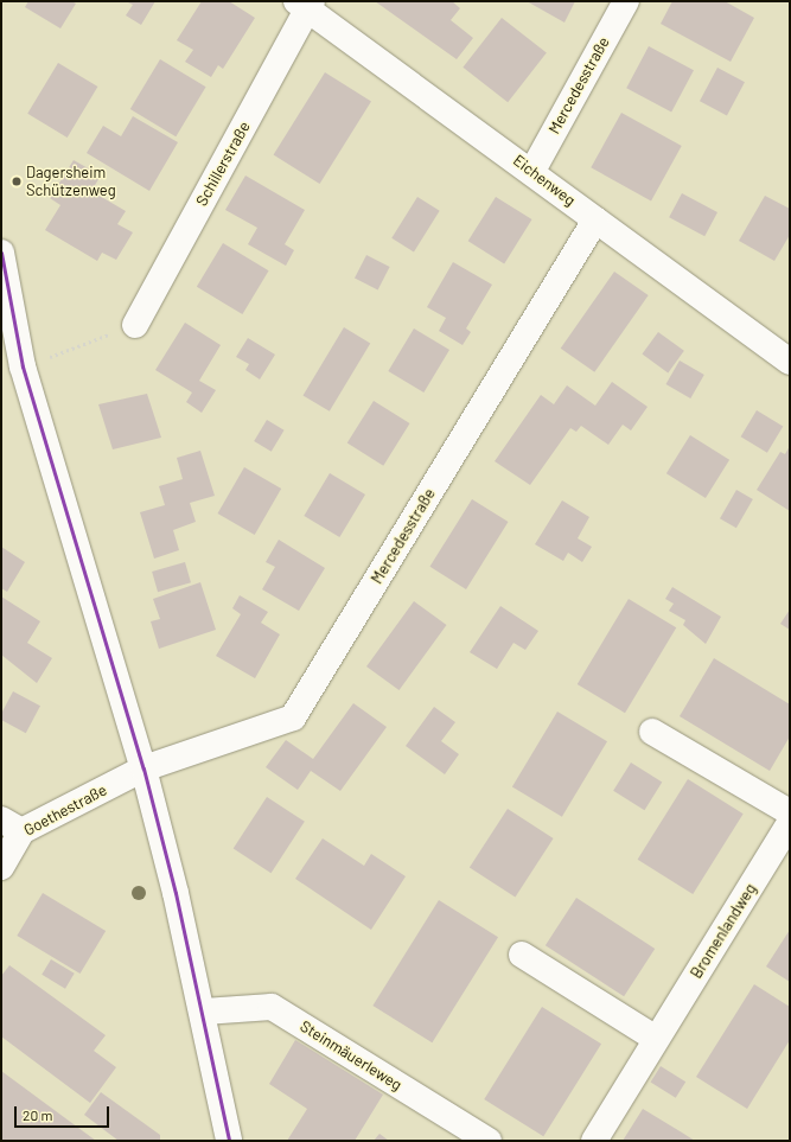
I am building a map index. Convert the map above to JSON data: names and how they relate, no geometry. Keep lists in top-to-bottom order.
{
  "streets": {
    "street": [
      "Mercedesstraße",
      "Schillerstraße",
      "Eichenweg",
      "Goethestraße",
      "Bromenlandweg",
      "Steinmäuerleweg"
    ]
  },
  "crossings": [
    ["Mercedesstraße", "Eichenweg"],
    ["Mercedesstraße", "Goethestraße"],
    ["Schillerstraße", "Eichenweg"]
  ],
  "places": ["Dagersheim Schützenweg"],
  "scale_bar": "20 m"
}
